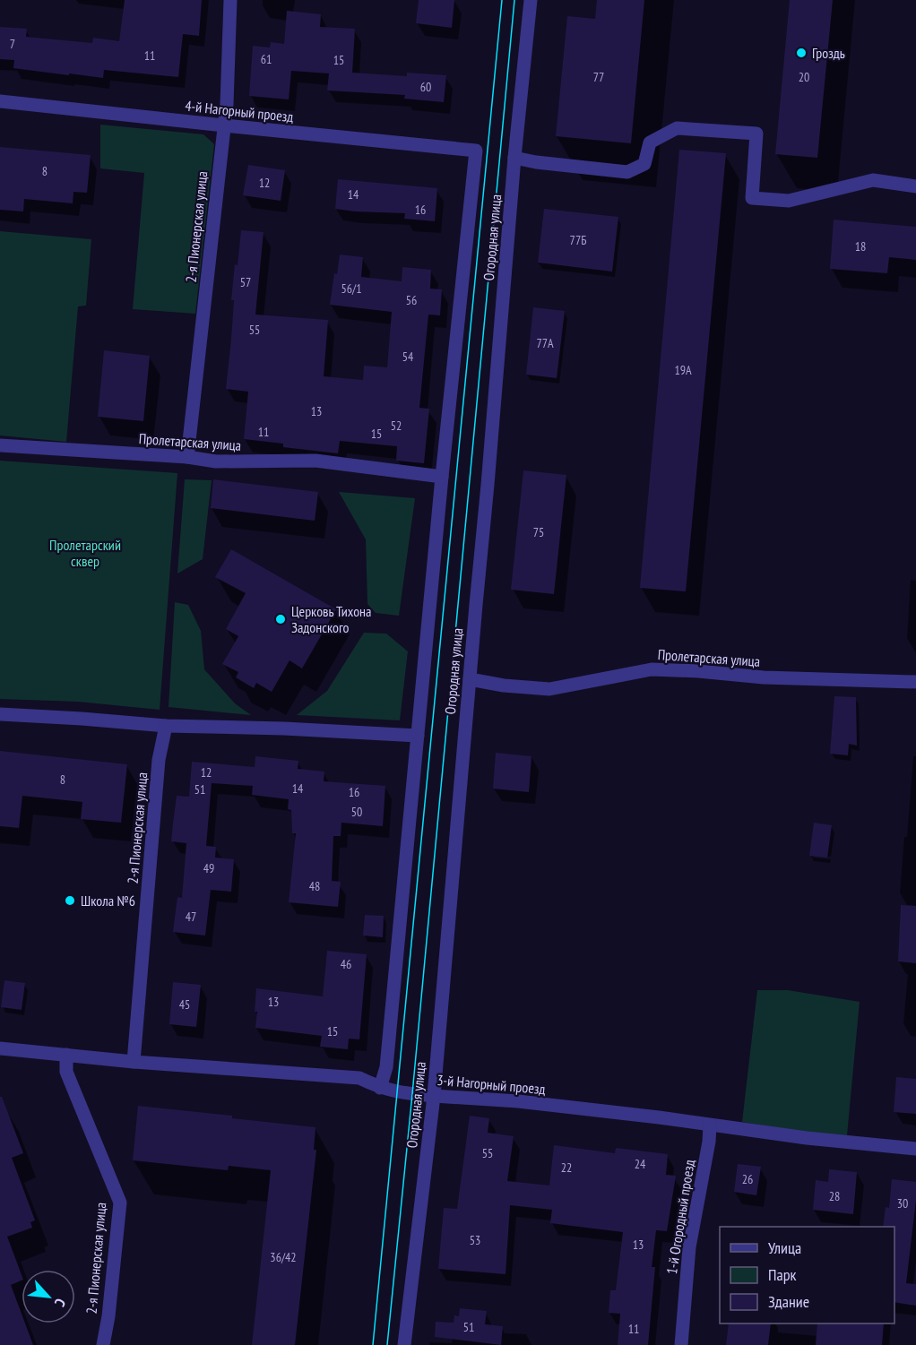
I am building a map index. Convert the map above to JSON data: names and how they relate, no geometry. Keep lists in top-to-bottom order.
{
  "streets": {
    "street": [
      "4-й Нагорный проезд",
      "2-я Пионерская улица",
      "Огородная улица",
      "Пролетарская улица",
      "3-й Нагорный проезд",
      "1-й Огородный проезд"
    ]
  },
  "crossings": [
    ["4-й Нагорный проезд", "2-я Пионерская улица"],
    ["4-й Нагорный проезд", "Пролетарская улица"],
    ["2-я Пионерская улица", "Пролетарская улица"],
    ["2-я Пионерская улица", "3-й Нагорный проезд"],
    ["Огородная улица", "Пролетарская улица"],
    ["Огородная улица", "3-й Нагорный проезд"],
    ["3-й Нагорный проезд", "1-й Огородный проезд"]
  ],
  "parks": ["Пролетарский сквер"],
  "places": ["Гроздь", "Церковь Тихона Задонского", "Школа №6"],
  "house_numbers": [
    "7",
    "11",
    "61",
    "15",
    "77",
    "20",
    "60",
    "8",
    "12",
    "14",
    "16",
    "77Б",
    "18",
    "57",
    "56/1",
    "56",
    "55",
    "77А",
    "54",
    "19А",
    "13",
    "52",
    "11",
    "15",
    "75",
    "12",
    "8",
    "14",
    "51",
    "16",
    "50",
    "49",
    "48",
    "47",
    "46",
    "13",
    "45",
    "15",
    "55",
    "24",
    "22",
    "26",
    "28",
    "30",
    "53",
    "13",
    "36/42",
    "51",
    "11"
  ],
  "legend": ["Улица", "Парк", "Здание"],
  "north": "bottom right"
}
